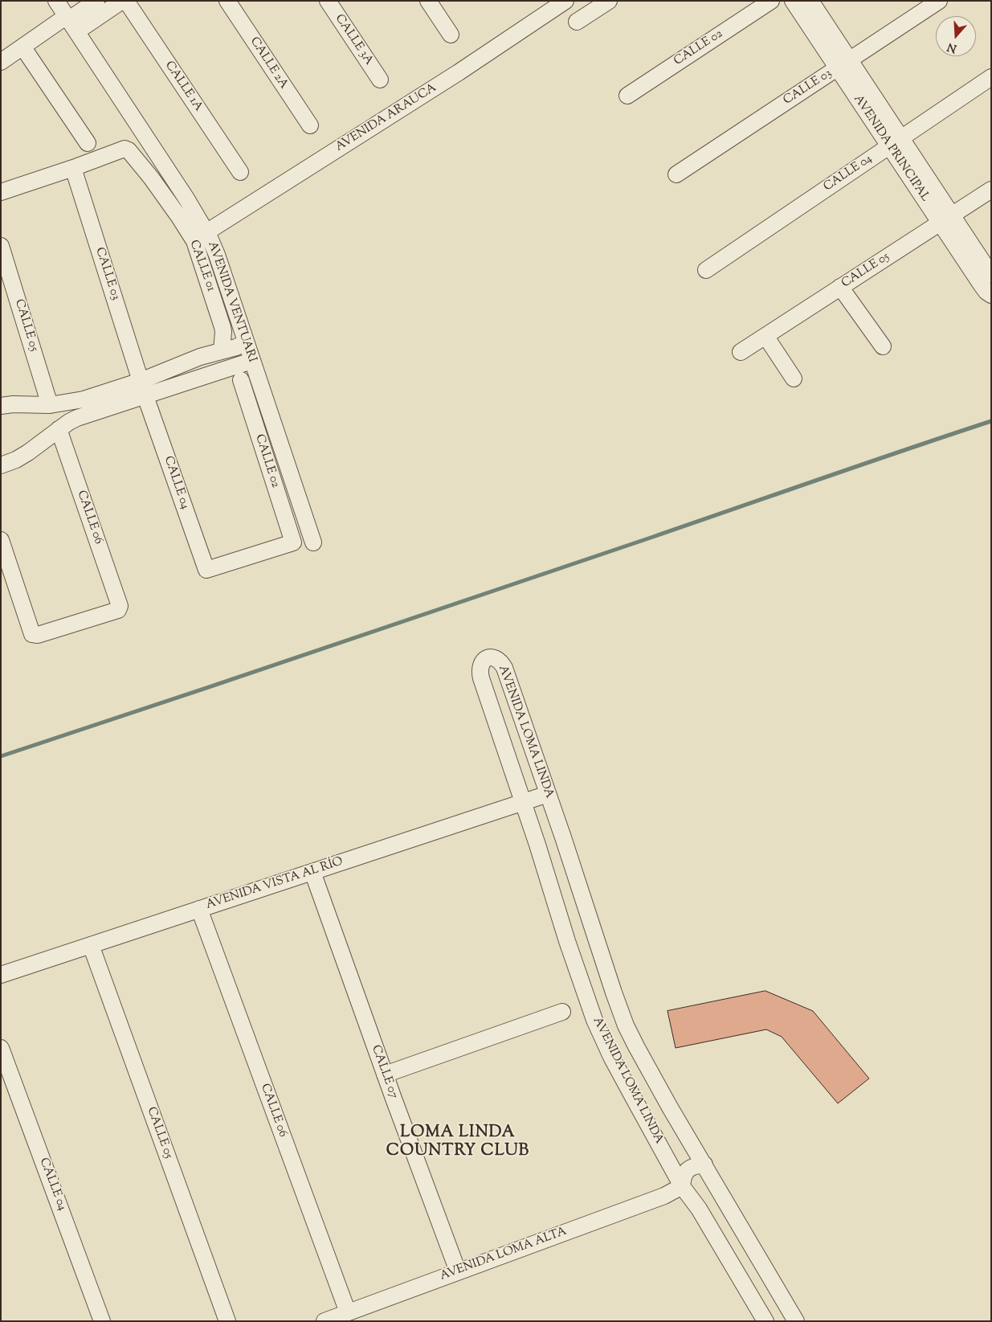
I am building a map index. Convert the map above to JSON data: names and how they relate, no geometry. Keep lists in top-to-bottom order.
{
  "streets": {
    "street": [
      "CALLE 3A",
      "CALLE 02",
      "CALLE 2A",
      "CALLE 1A",
      "CALLE 03",
      "AVENIDA ARAUCA",
      "AVENIDA PRINCIPAL",
      "CALLE 04",
      "CALLE 01",
      "CALLE 05",
      "AVENIDA VENTUARI",
      "CALLE 06",
      "AVENIDA LOMA LINDA",
      "AVENIDA VISTA AL RÍO",
      "CALLE 07",
      "AVENIDA LOMA ALTA"
    ]
  },
  "crossings": [
    ["CALLE 02", "CALLE 04"],
    ["CALLE 03", "AVENIDA PRINCIPAL"],
    ["CALLE 03", "CALLE 04"],
    ["CALLE 03", "CALLE 01"],
    ["AVENIDA ARAUCA", "AVENIDA VENTUARI"],
    ["AVENIDA PRINCIPAL", "CALLE 04"],
    ["AVENIDA PRINCIPAL", "CALLE 05"],
    ["CALLE 05", "AVENIDA VISTA AL RÍO"],
    ["CALLE 06", "AVENIDA VISTA AL RÍO"],
    ["CALLE 06", "AVENIDA LOMA ALTA"],
    ["AVENIDA LOMA LINDA", "AVENIDA VISTA AL RÍO"],
    ["AVENIDA LOMA LINDA", "AVENIDA LOMA ALTA"],
    ["AVENIDA VISTA AL RÍO", "CALLE 07"],
    ["CALLE 07", "AVENIDA LOMA ALTA"]
  ],
  "districts": ["LOMA LINDA COUNTRY CLUB"],
  "north": "bottom"
}
